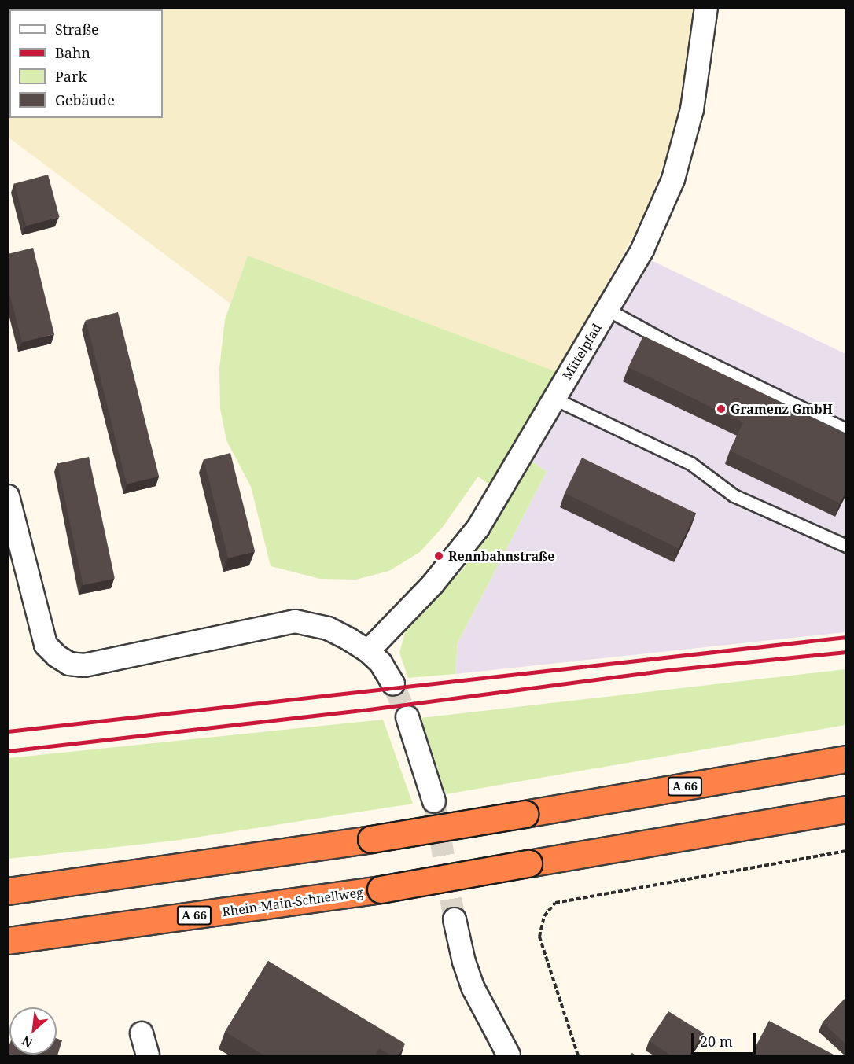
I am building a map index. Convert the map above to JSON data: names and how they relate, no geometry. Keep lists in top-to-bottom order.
{
  "streets": {
    "highway": ["A 66", "Rhein-Main-Schnellweg"],
    "street": ["Mittelpfad"]
  },
  "places": ["Gramenz GmbH", "Rennbahnstraße"],
  "legend": [
    "Straße",
    "Bahn",
    "Park",
    "Gebäude"
  ],
  "scale_bar": "20 m",
  "north": "bottom left"
}
